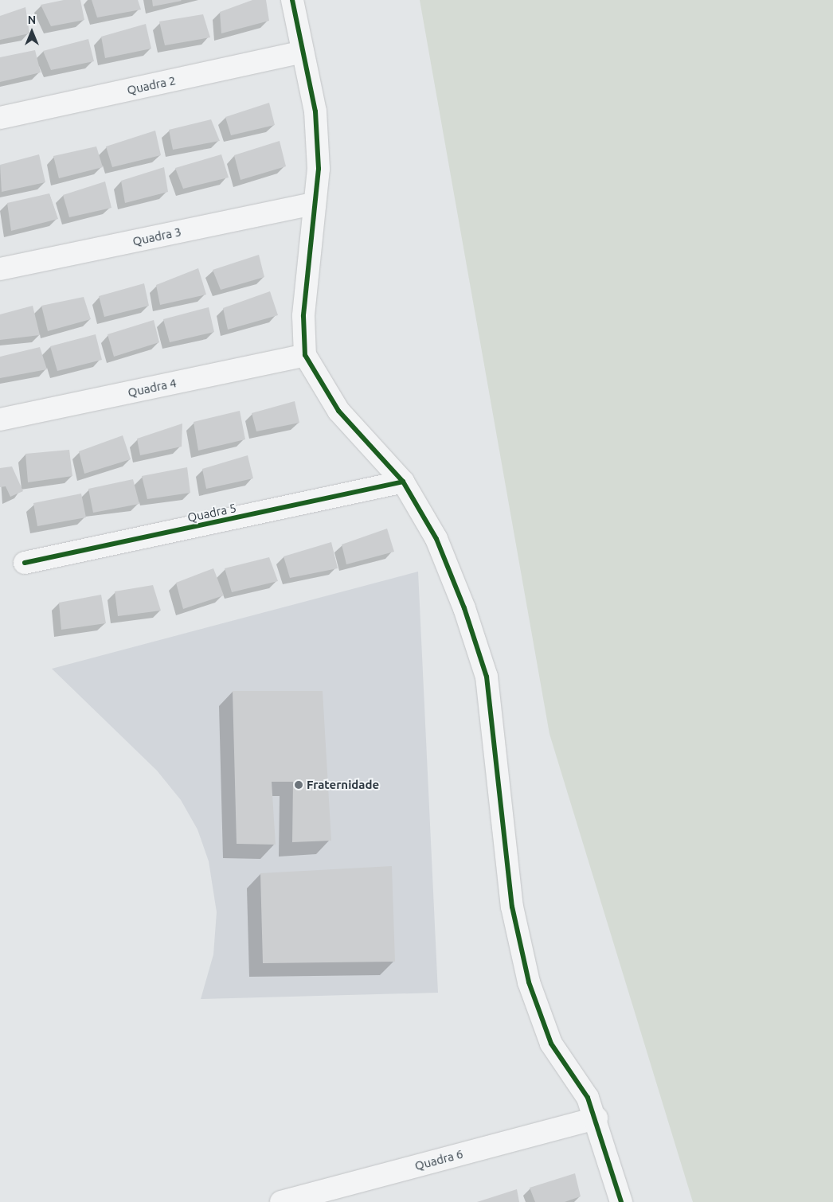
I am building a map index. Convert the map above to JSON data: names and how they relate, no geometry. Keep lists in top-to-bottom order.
{
  "streets": {
    "street": [
      "Quadra 2",
      "Quadra 3",
      "Quadra 4",
      "Quadra 5",
      "Quadra 6"
    ]
  },
  "places": ["Fraternidade"],
  "north": "top"
}
